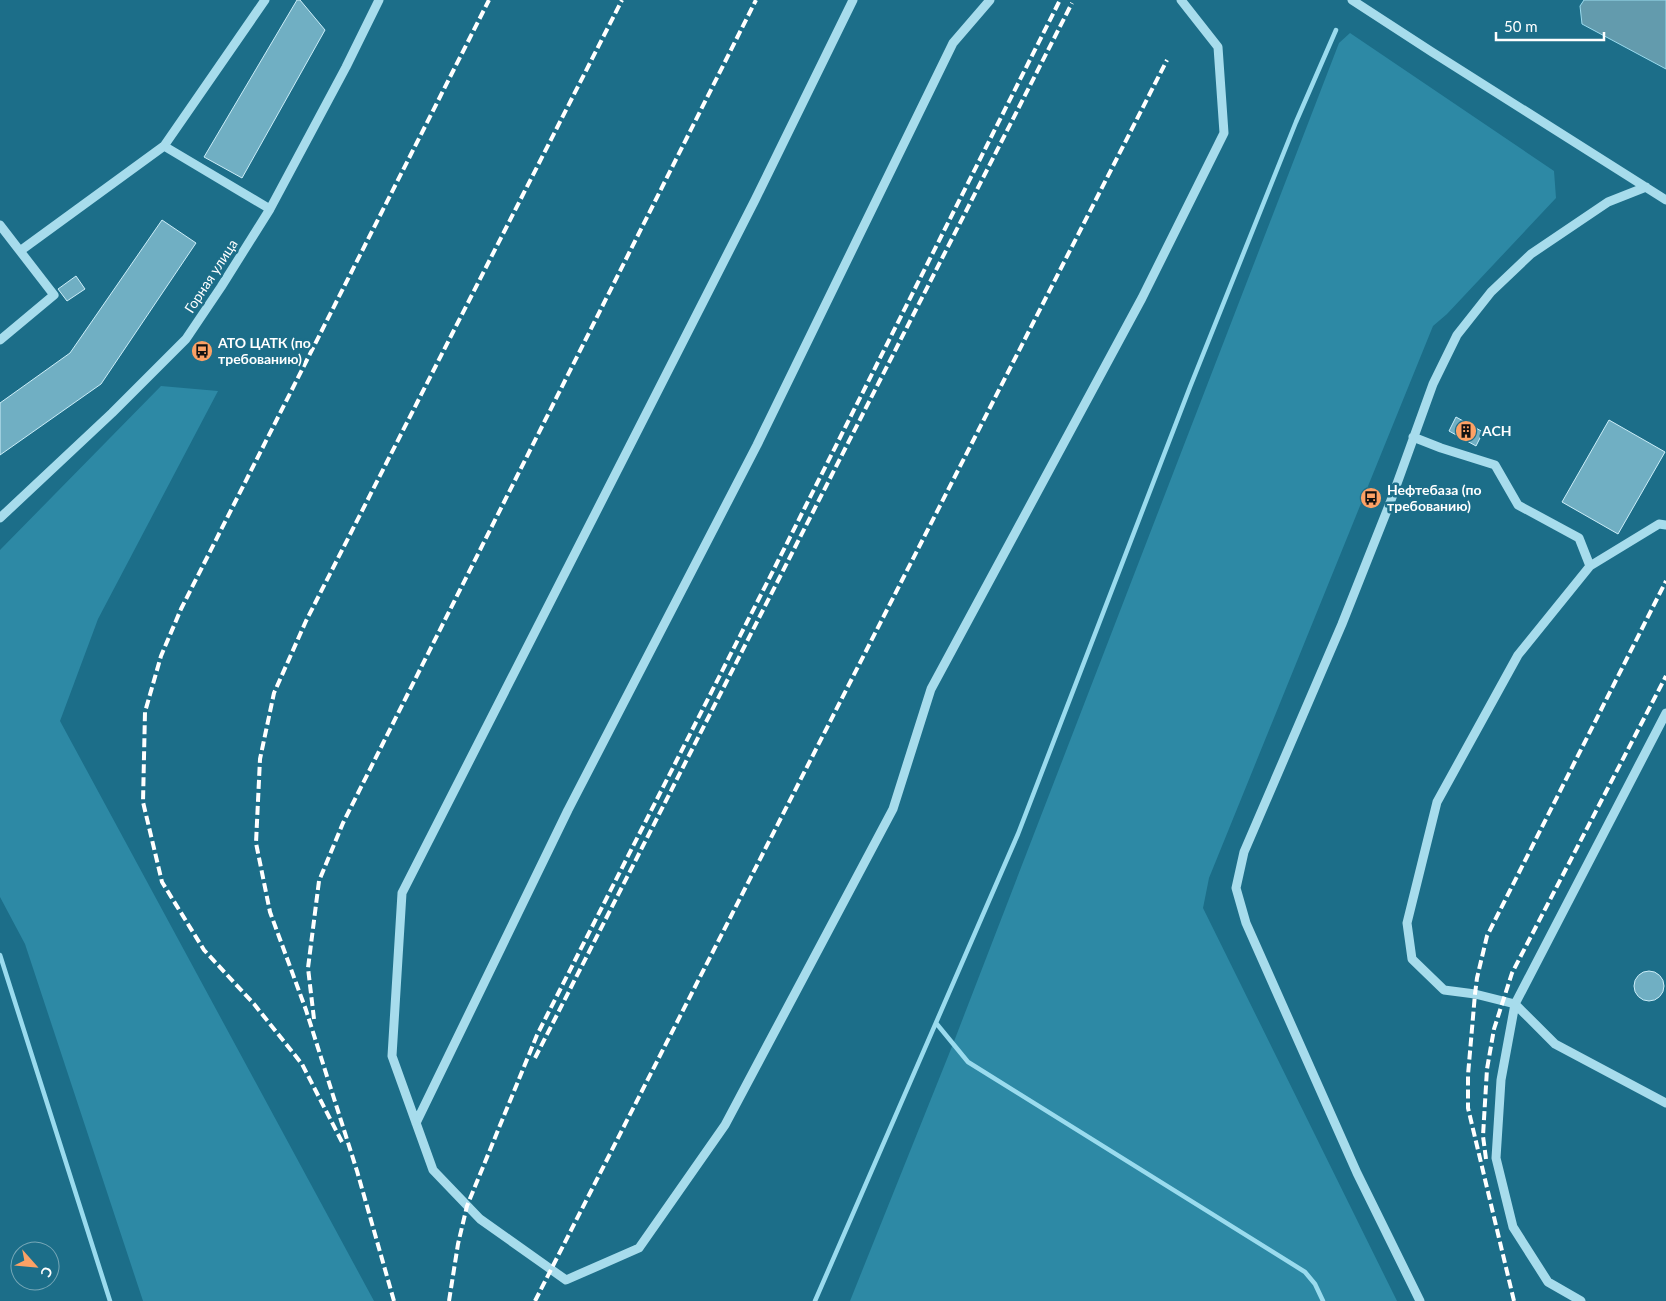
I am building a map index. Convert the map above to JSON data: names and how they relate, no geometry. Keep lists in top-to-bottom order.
{
  "streets": {
    "street": ["Горная улица"]
  },
  "places": {
    "bus stop": ["АТО ЦАТК (по требованию)", "Нефтебаза (по требованию)"],
    "building": ["АСН"]
  },
  "scale_bar": "50 m",
  "north": "bottom right"
}
